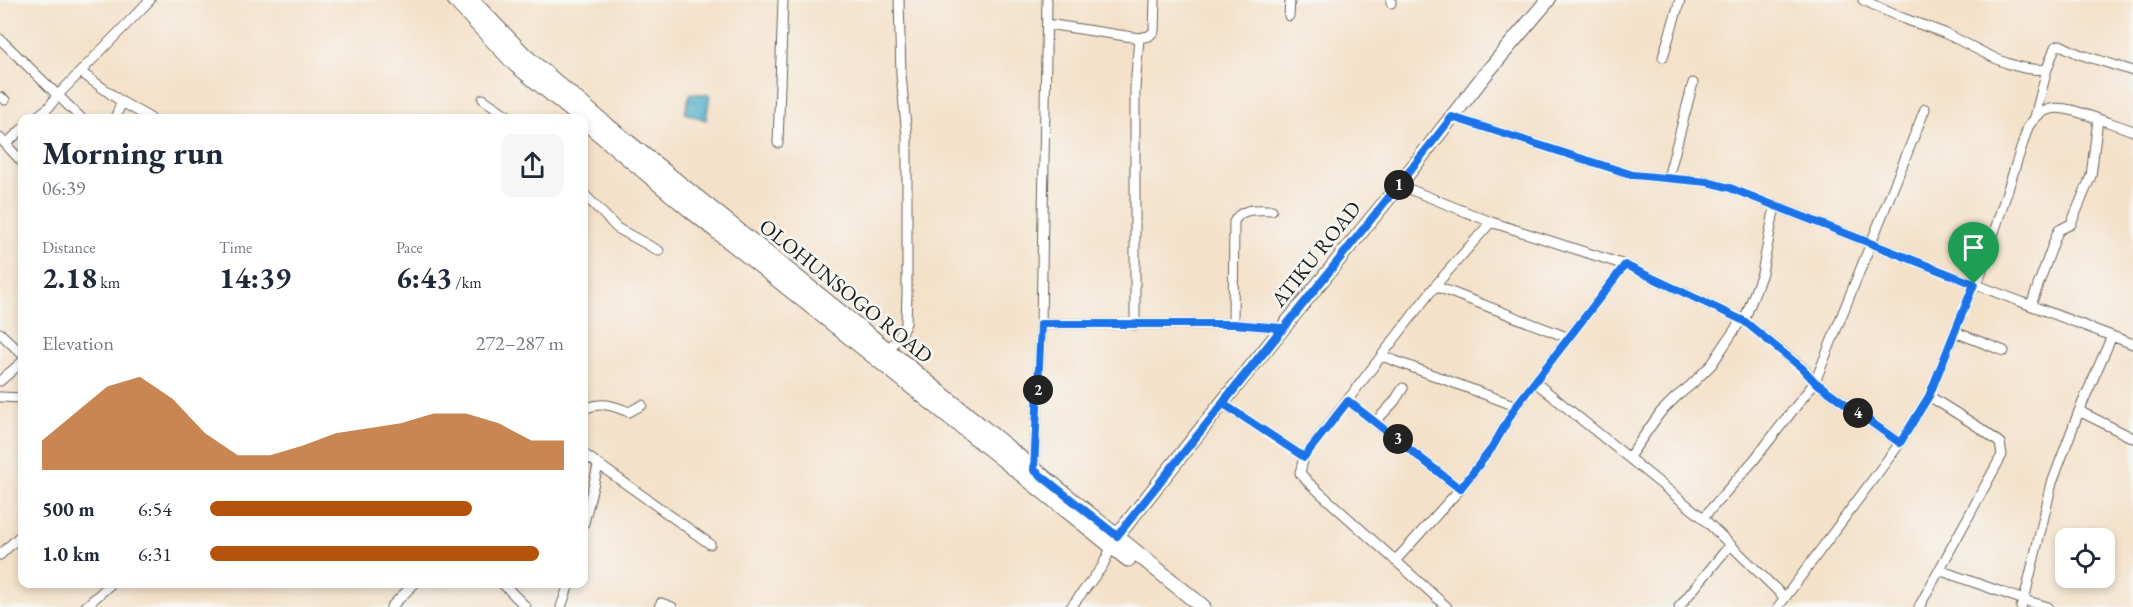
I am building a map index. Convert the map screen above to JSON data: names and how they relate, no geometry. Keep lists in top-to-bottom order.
{
  "streets": {
    "main road": ["OLOHUNSOGO ROAD"],
    "street": ["ATIKU ROAD"]
  },
  "crossings": [
    ["ATIKU ROAD", "OLOHUNSOGO ROAD"]
  ],
  "page": {
    "heading": ["Morning run", "06:39"],
    "pins": [
      "1",
      "2",
      "4",
      "3"
    ],
    "stats": [
      ["Distance", "2.18 km"],
      ["Time", "14:39"],
      ["Pace", "6:43 /km"]
    ],
    "chart": ["Elevation", "272–287 m"],
    "list": [
      {
        "name": "500 m",
        "note": "6:54"
      },
      {
        "name": "1.0 km",
        "note": "6:31"
      }
    ]
  }
}
